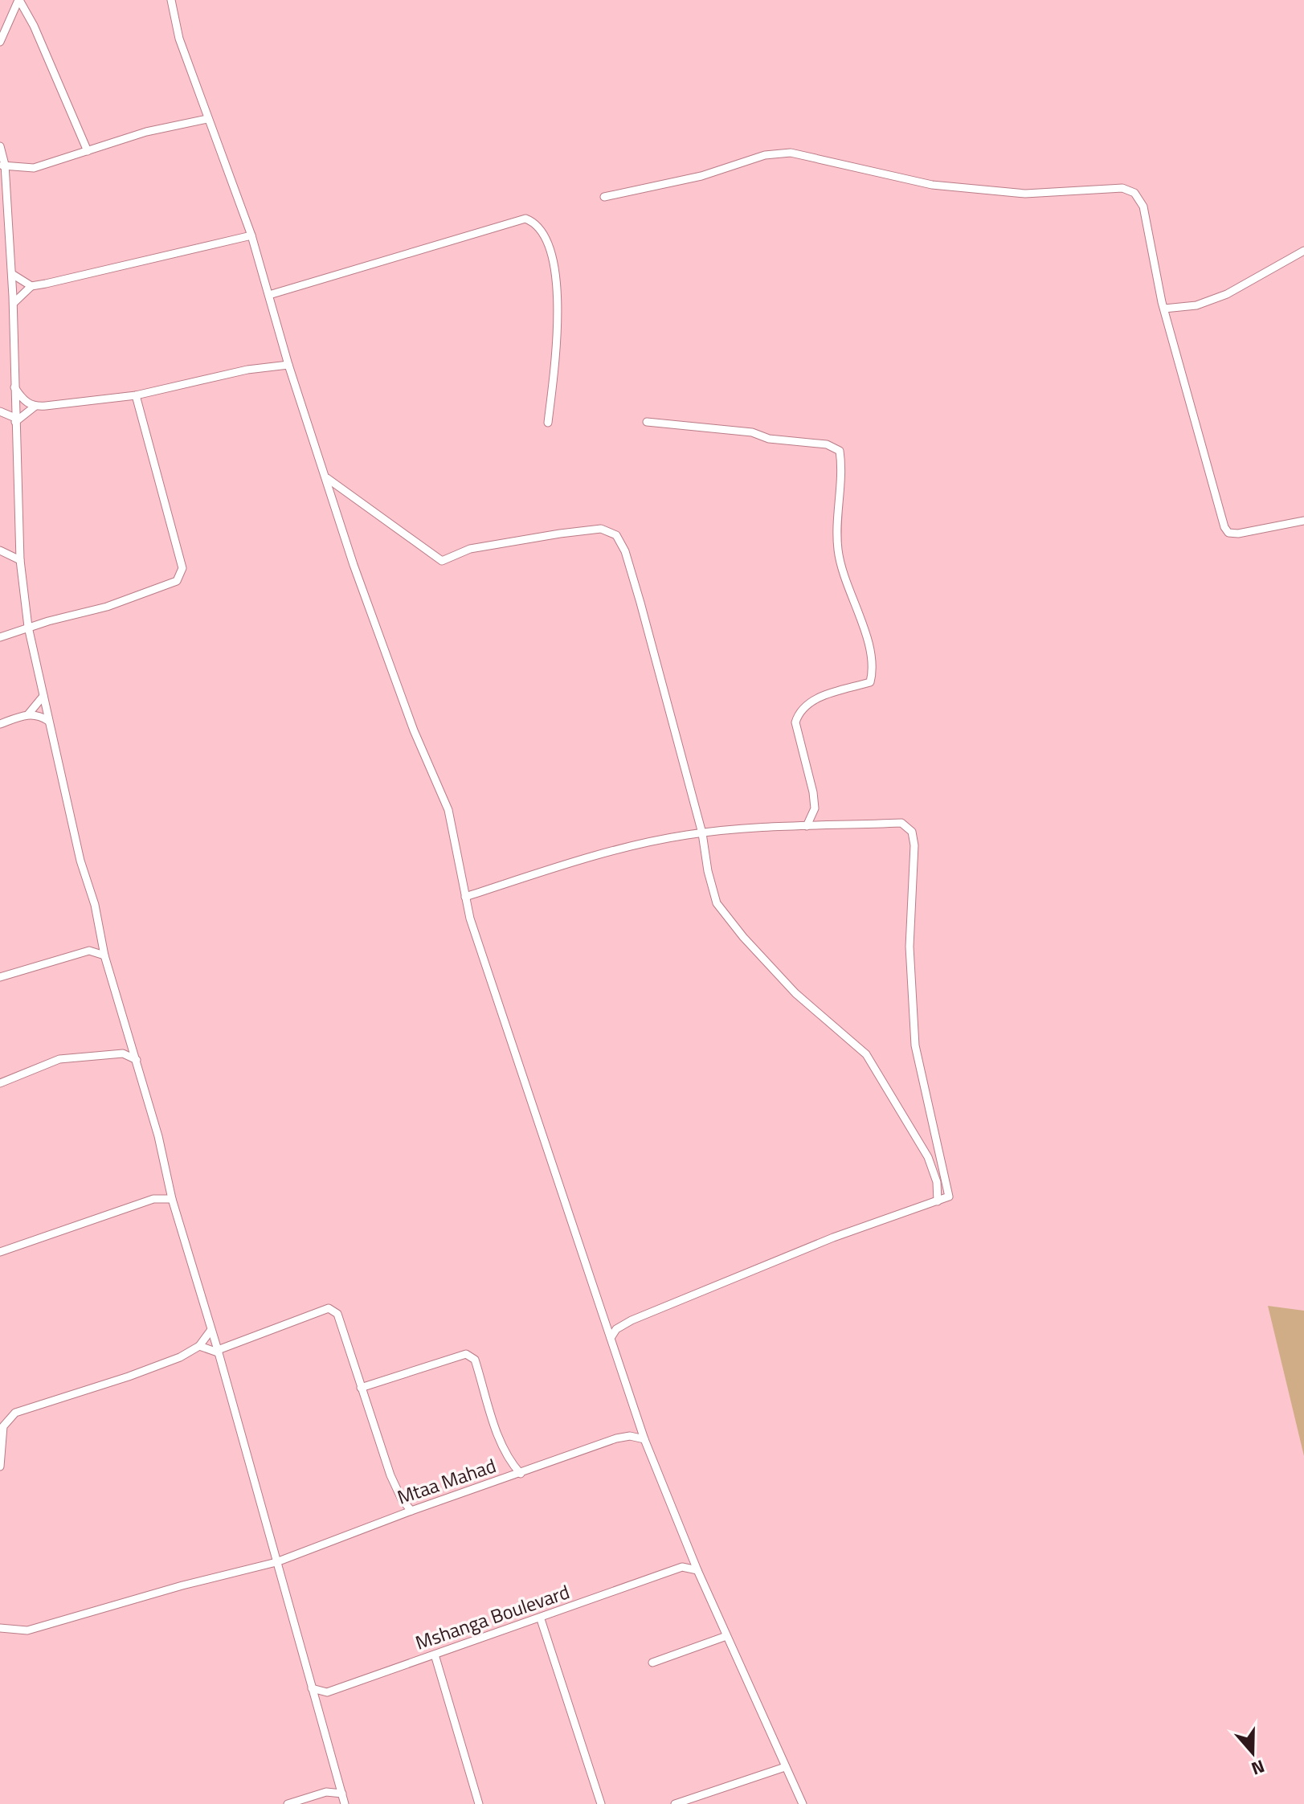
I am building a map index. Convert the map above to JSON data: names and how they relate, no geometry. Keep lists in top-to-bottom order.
{
  "streets": {
    "street": ["Mtaa Mahad", "Mshanga Boulevard"]
  },
  "north": "bottom"
}
